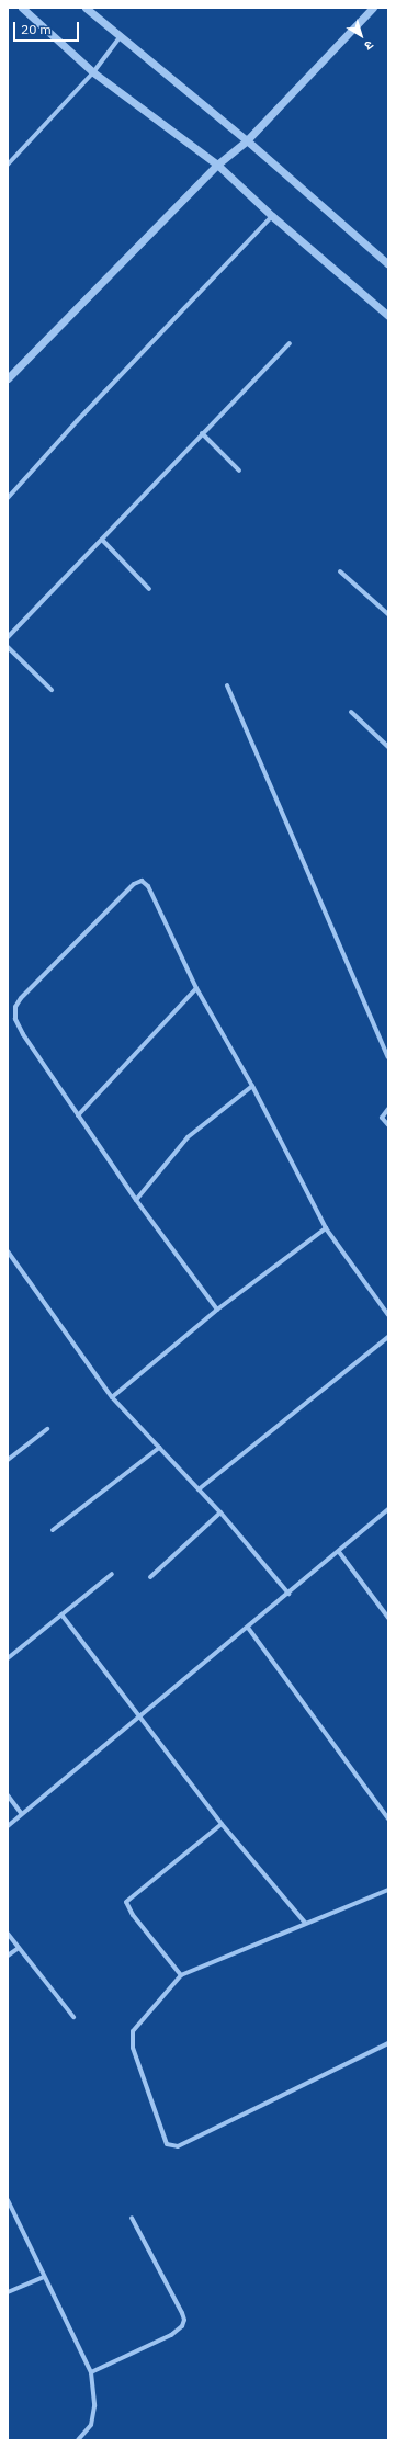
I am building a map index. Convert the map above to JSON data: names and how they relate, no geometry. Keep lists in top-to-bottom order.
{
  "scale_bar": "20 m",
  "north": "bottom right"
}
